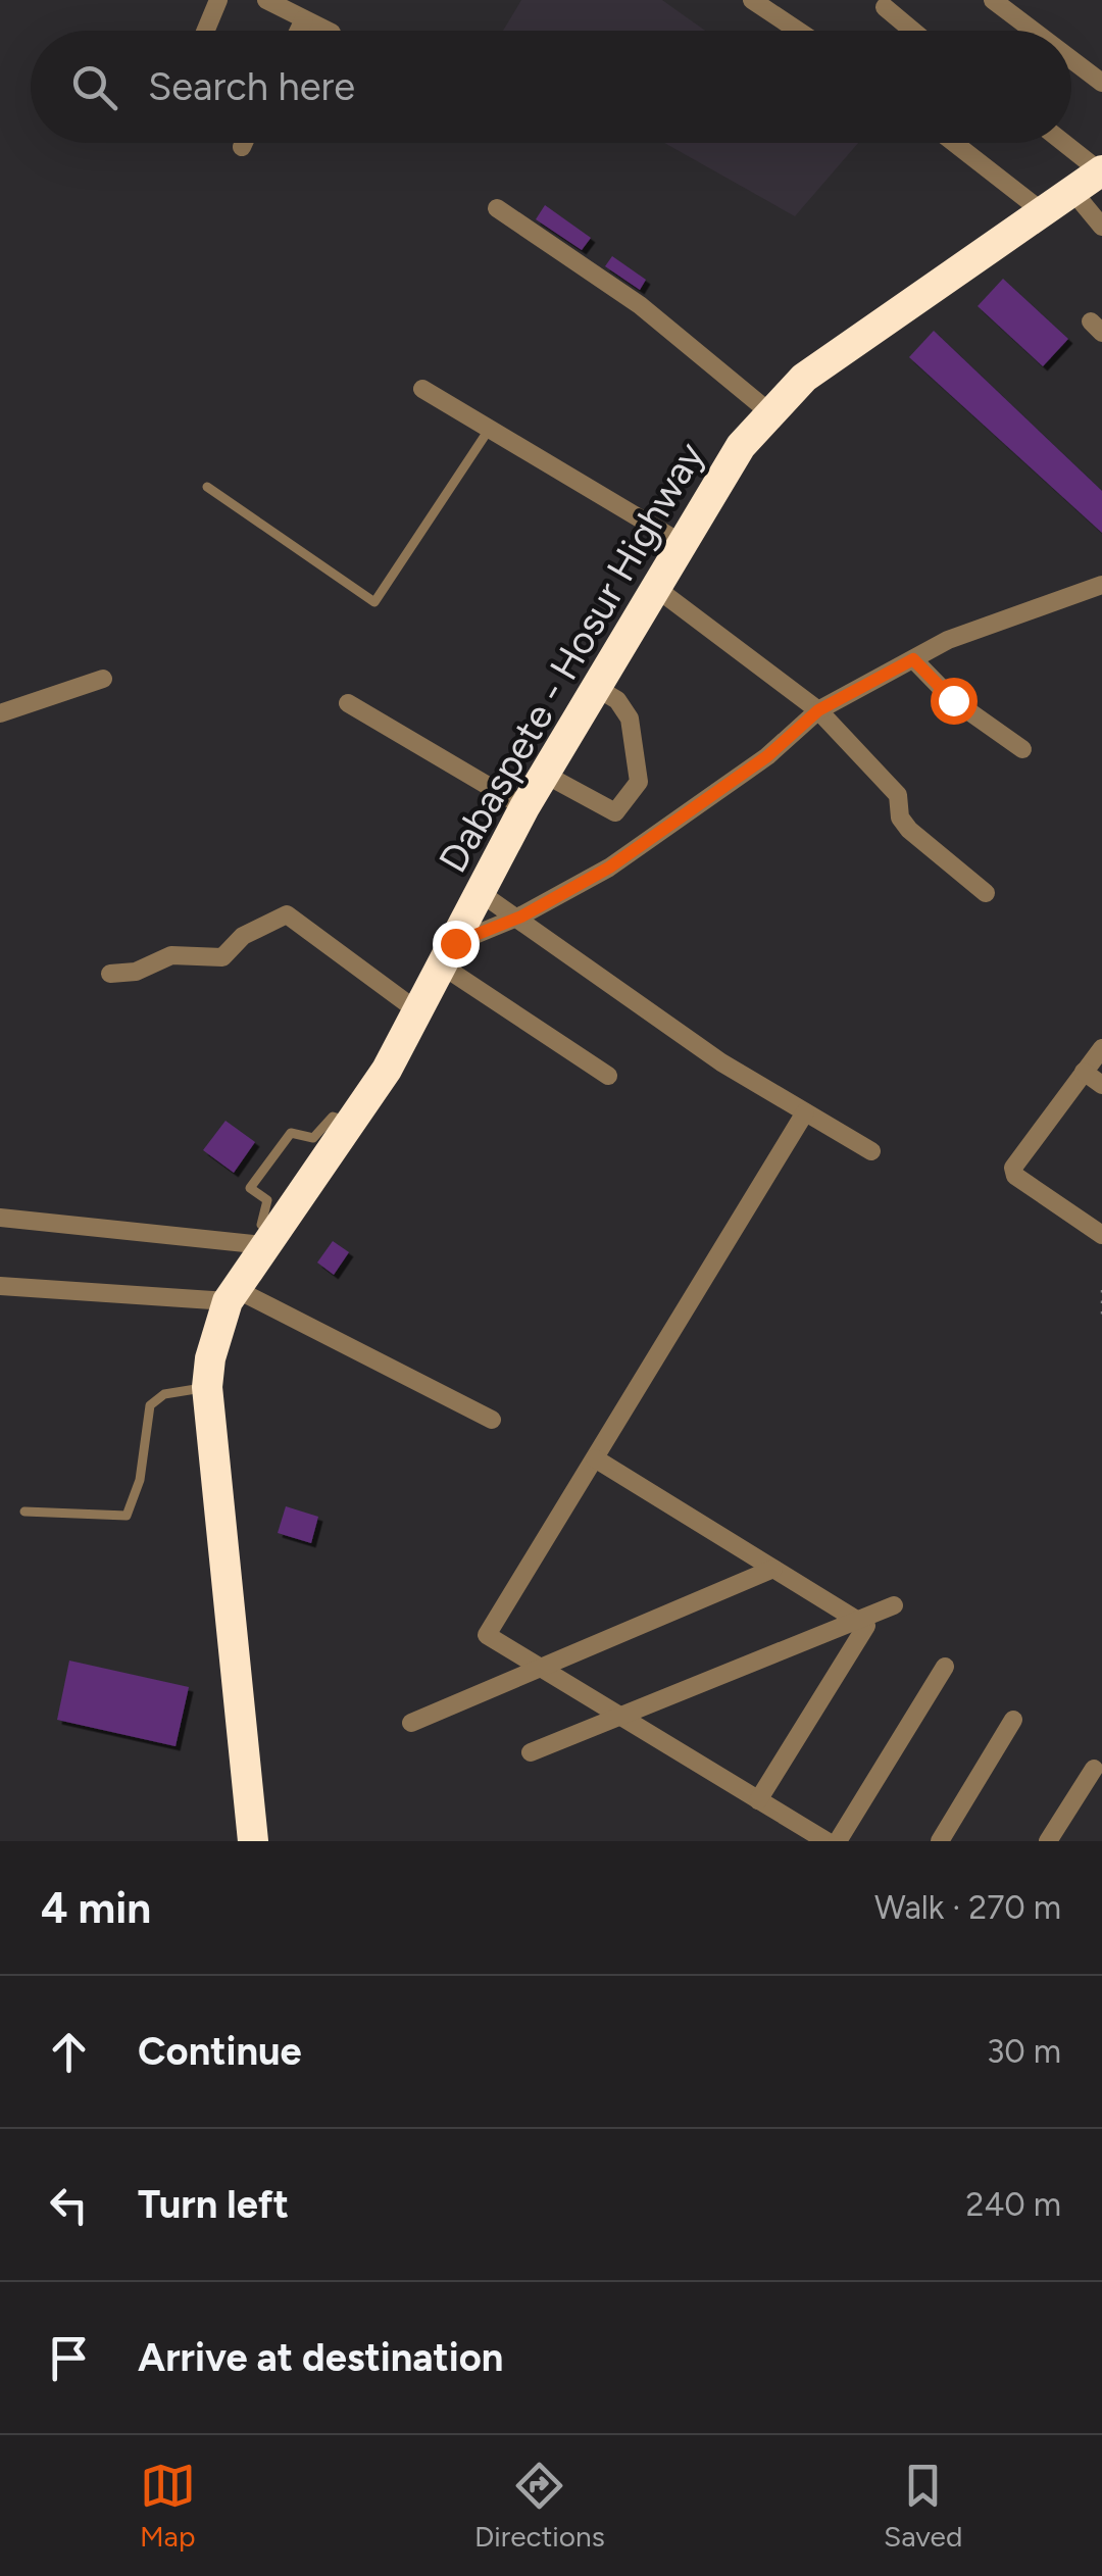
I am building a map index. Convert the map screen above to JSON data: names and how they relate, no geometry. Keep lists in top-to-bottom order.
{
  "streets": {
    "highway": ["Dabaspete - Hosur Highway"]
  },
  "page": {
    "search": "Search here",
    "heading": ["4 min", "Walk · 270 m"],
    "list": [
      ["Continue", "30 m"],
      ["Turn left", "240 m"],
      "Arrive at destination"
    ],
    "nav": ["Map", "Directions", "Saved"]
  }
}
